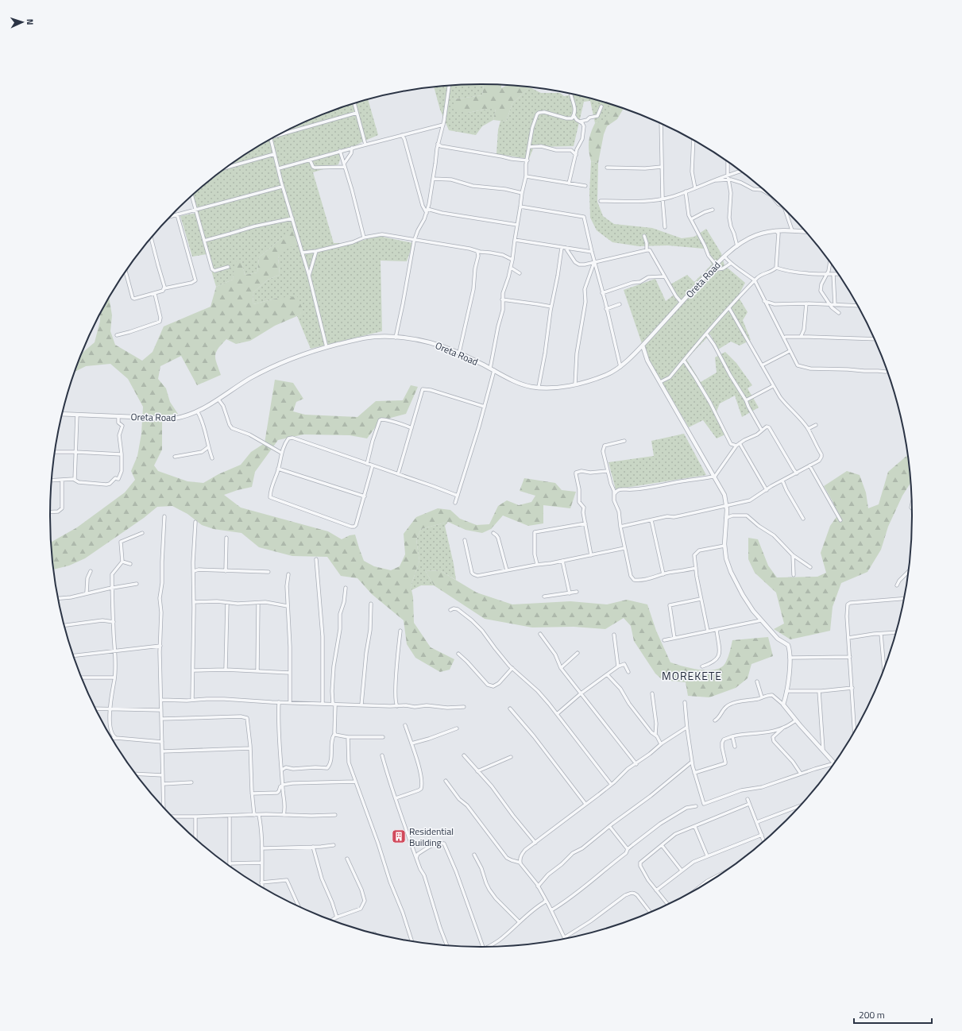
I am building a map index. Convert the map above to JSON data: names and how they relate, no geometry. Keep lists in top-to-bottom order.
{
  "streets": {
    "street": ["Oreta Road"]
  },
  "districts": ["MOREKETE"],
  "places": {
    "building": ["Residential Building"]
  },
  "scale_bar": "200 m",
  "north": "right"
}
